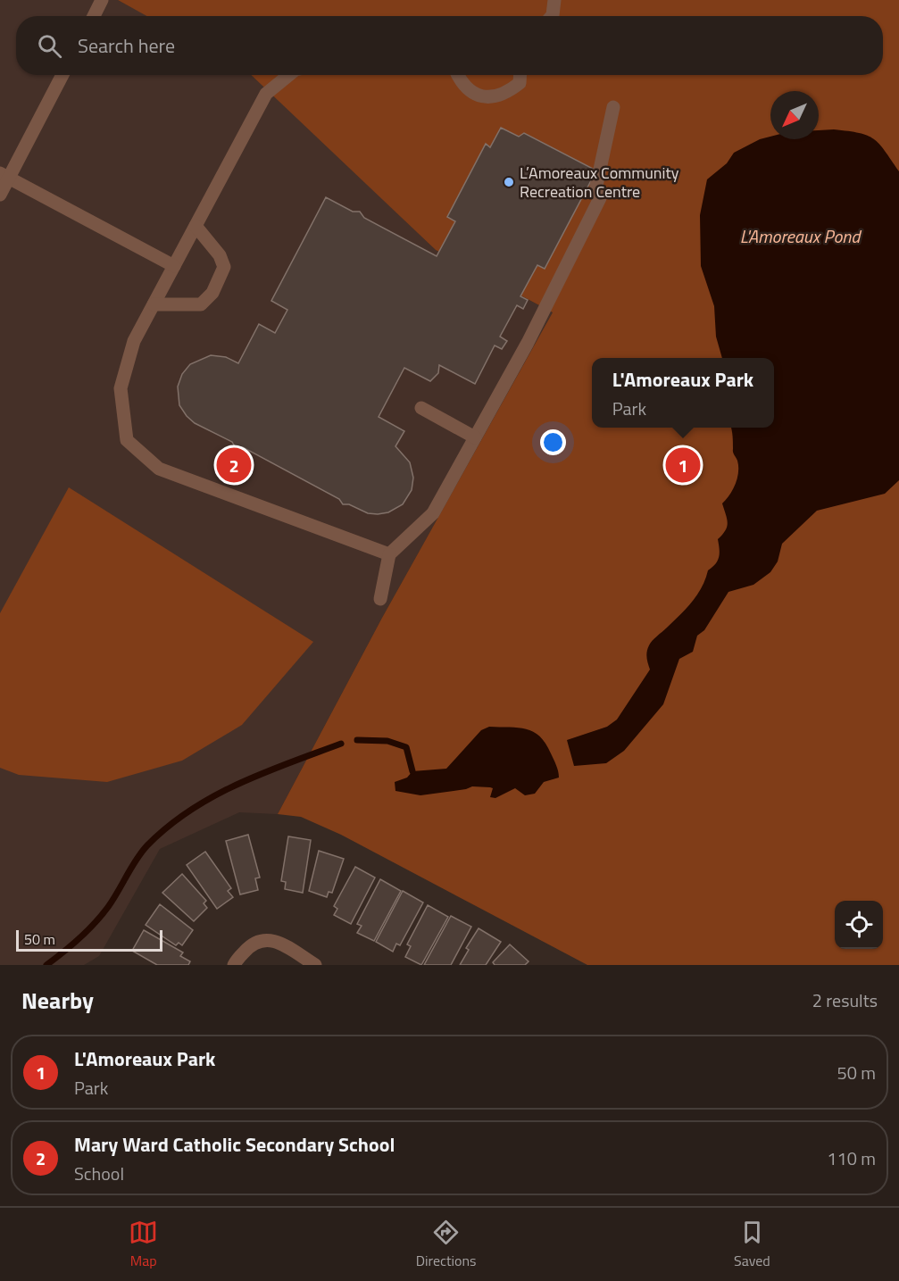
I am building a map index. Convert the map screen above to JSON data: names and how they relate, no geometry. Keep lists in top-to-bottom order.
{
  "water": ["L'Amoreaux Pond"],
  "places": ["L’Amoreaux Community Recreation Centre"],
  "scale_bar": "50 m",
  "north": "bottom left",
  "page": {
    "search": "Search here",
    "popup": ["L'Amoreaux Park", "Park"],
    "pins": ["1", "2"],
    "scale": "50 m",
    "heading": ["Nearby", "2 results"],
    "list": [
      {
        "mark": "1",
        "name": "L'Amoreaux Park",
        "note": "Park",
        "value": "50 m"
      },
      {
        "mark": "2",
        "name": "Mary Ward Catholic Secondary School",
        "note": "School",
        "value": "110 m"
      }
    ],
    "nav": ["Map", "Directions", "Saved"]
  }
}
